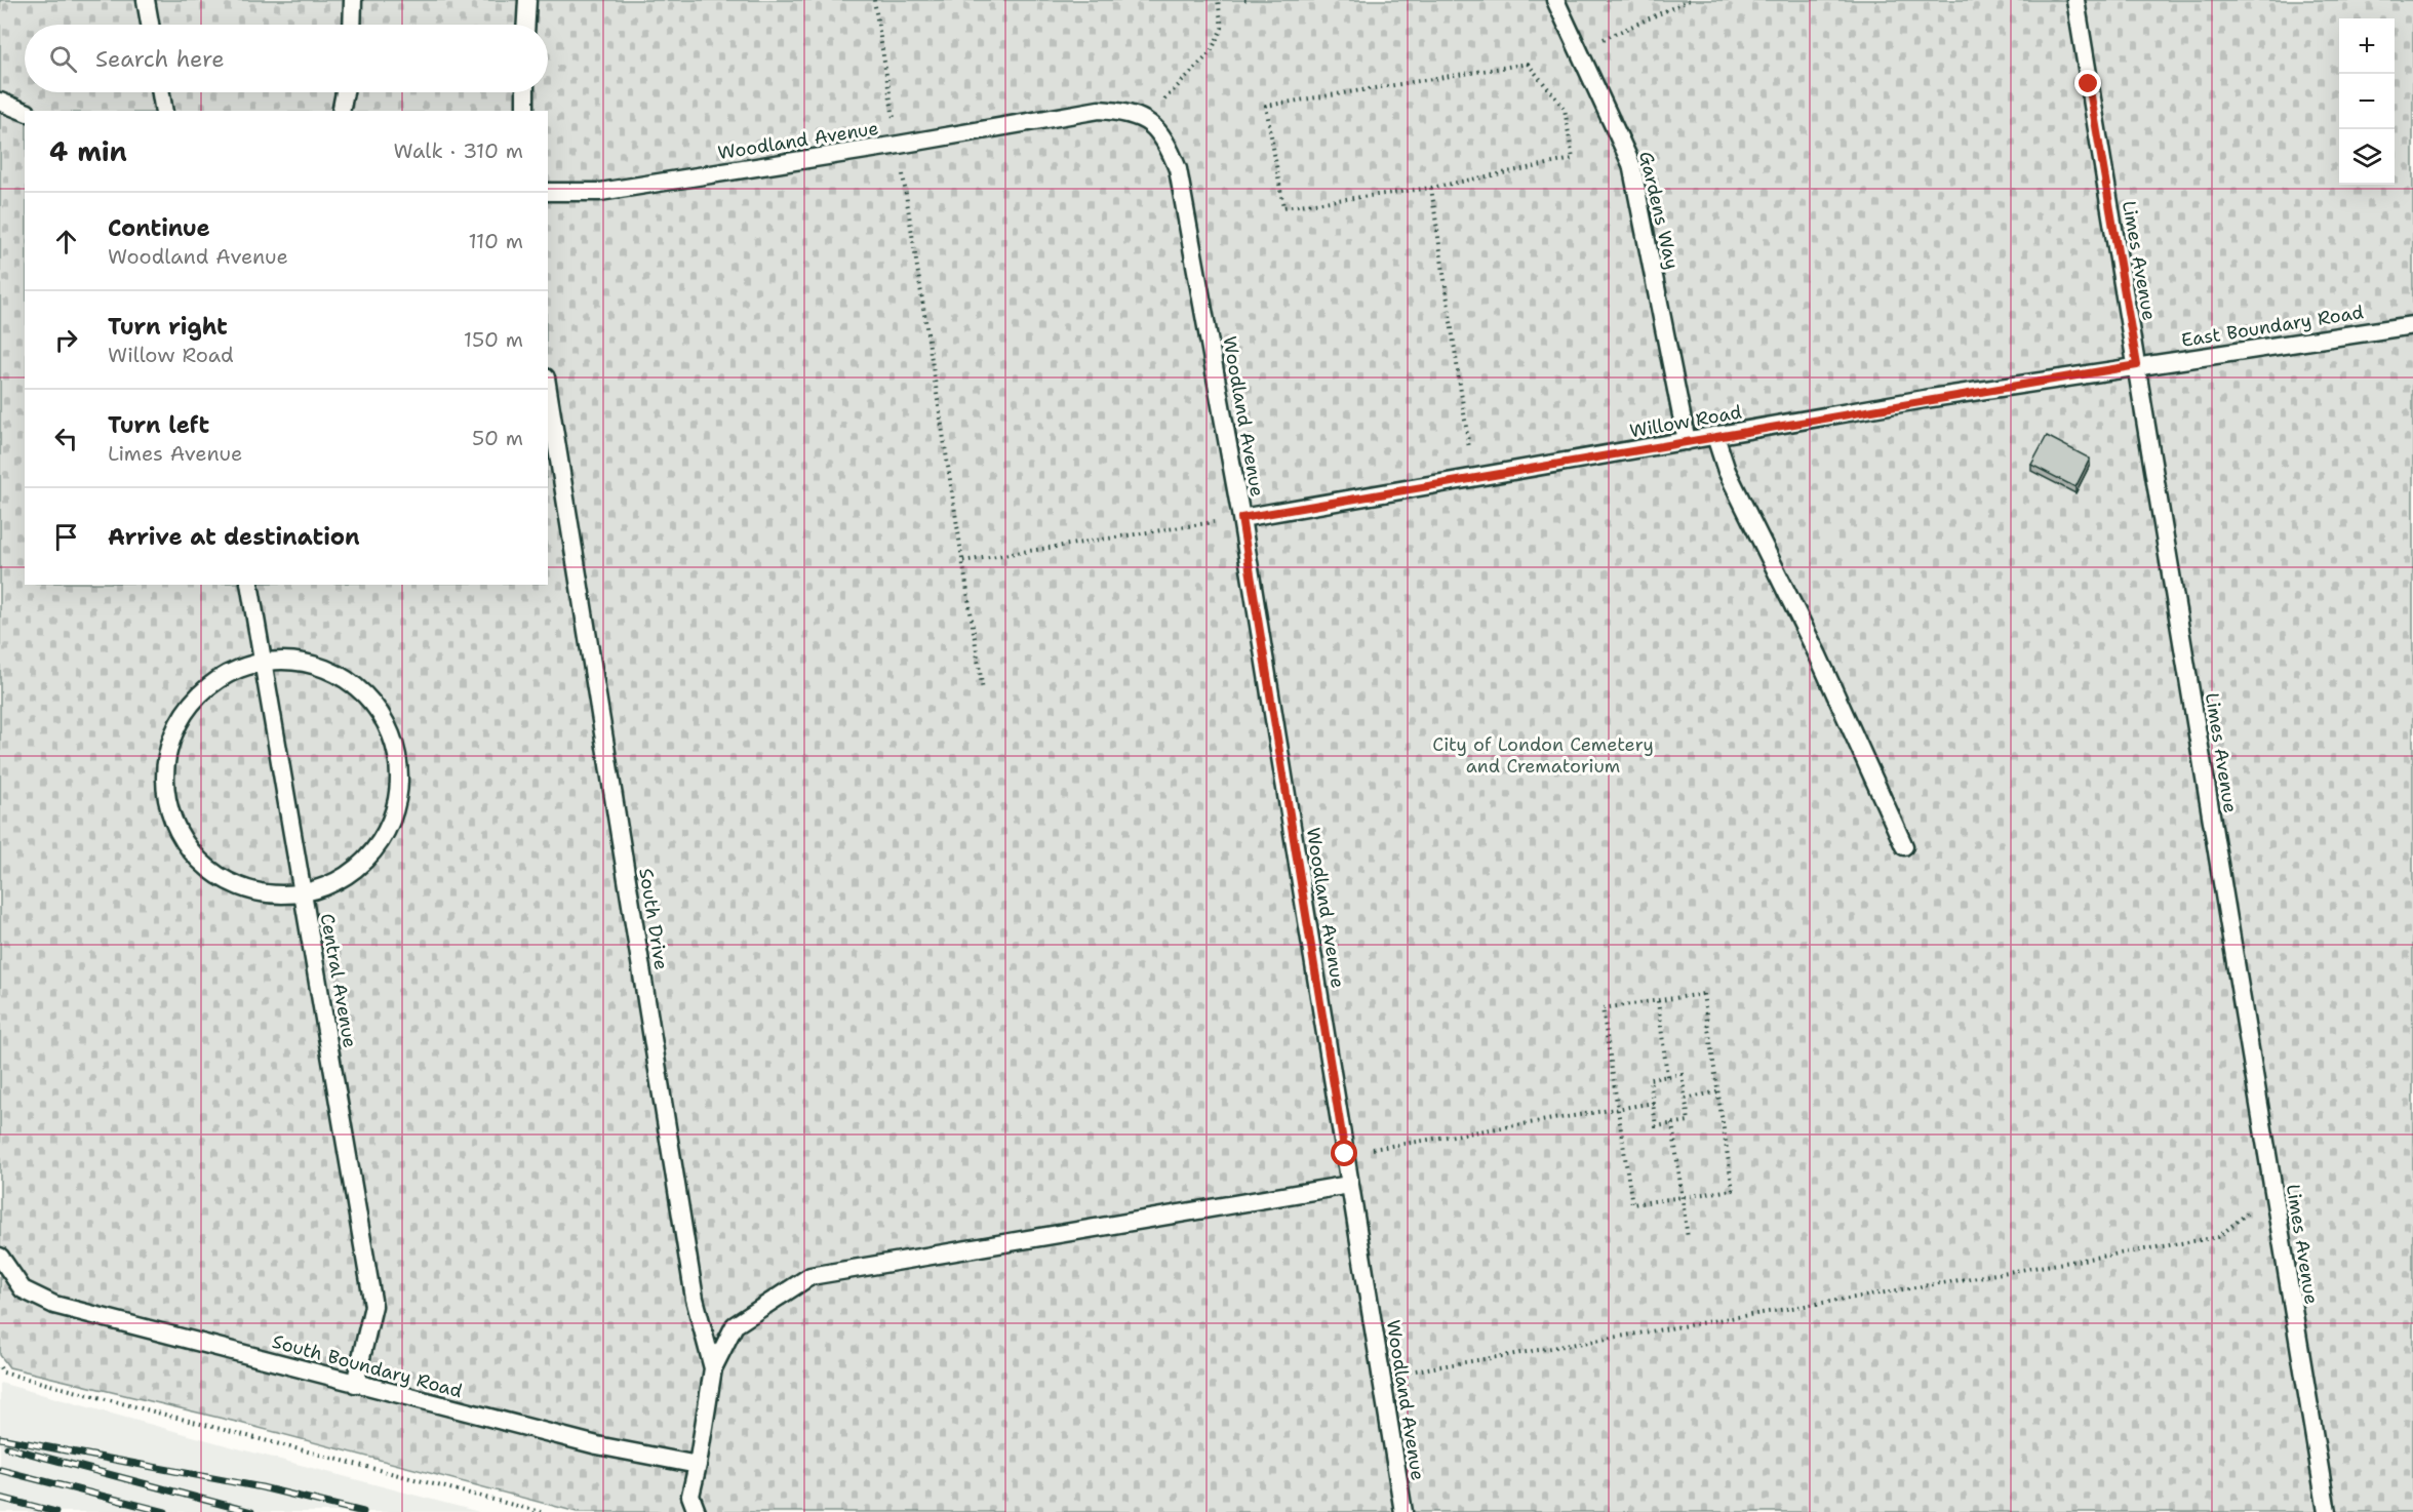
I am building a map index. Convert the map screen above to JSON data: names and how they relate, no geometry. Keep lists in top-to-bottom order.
{
  "streets": {
    "lane": [
      "Woodland Avenue",
      "Gardens Way",
      "Limes Avenue",
      "East Boundary Road",
      "Willow Road",
      "South Drive",
      "Central Avenue",
      "South Boundary Road"
    ]
  },
  "crossings": [
    ["Woodland Avenue", "Willow Road"],
    ["Gardens Way", "Willow Road"],
    ["Limes Avenue", "East Boundary Road"],
    ["Limes Avenue", "Willow Road"],
    ["East Boundary Road", "Willow Road"],
    ["South Drive", "South Boundary Road"],
    ["Central Avenue", "South Boundary Road"]
  ],
  "parks": ["City of London Cemetery and Crematorium"],
  "page": {
    "map_buttons": ["+", "−"],
    "search": "Search here",
    "heading": ["4 min", "Walk · 310 m"],
    "list": [
      ["Continue", "Woodland Avenue", "110 m"],
      ["Turn right", "Willow Road", "150 m"],
      ["Turn left", "Limes Avenue", "50 m"],
      "Arrive at destination"
    ]
  }
}
